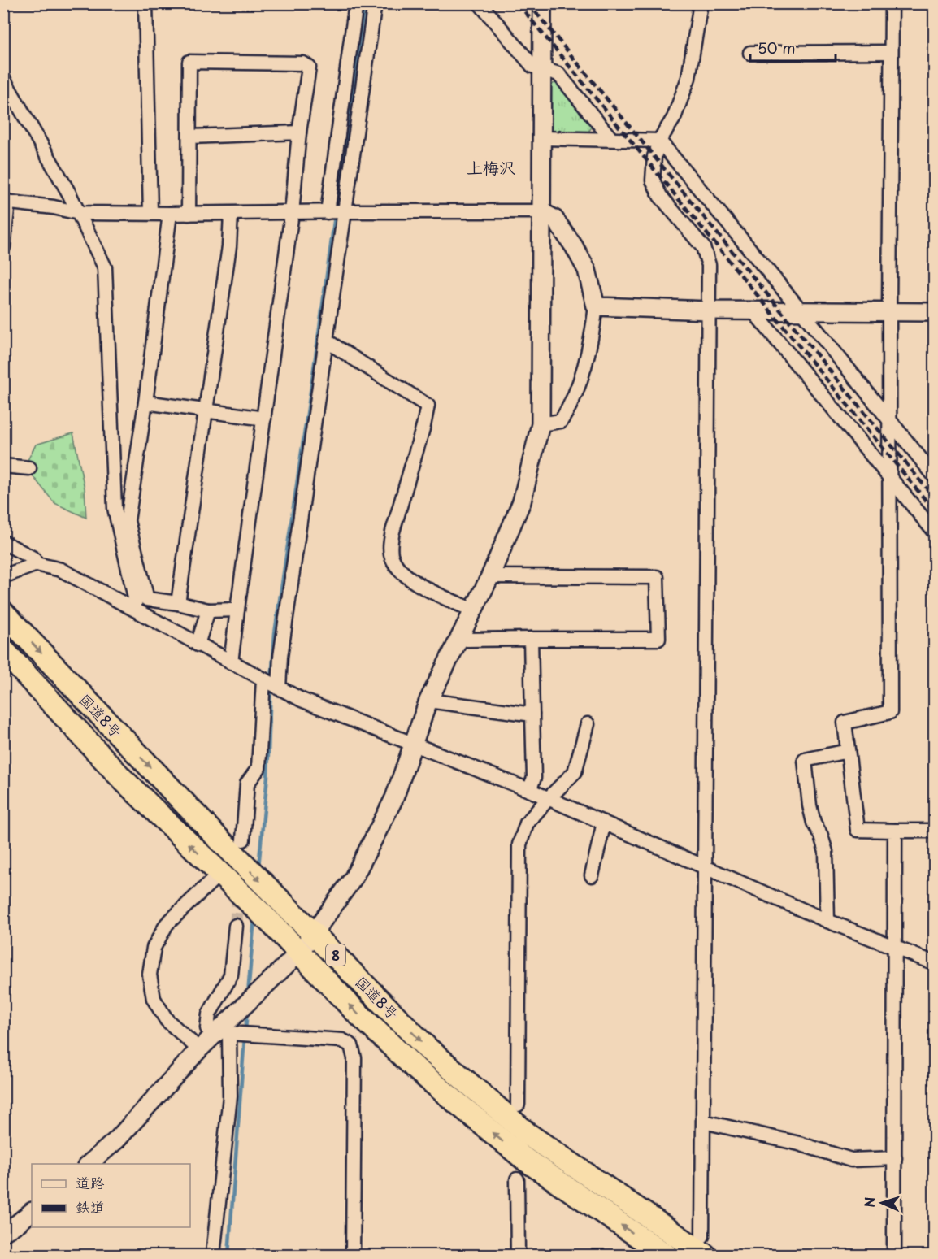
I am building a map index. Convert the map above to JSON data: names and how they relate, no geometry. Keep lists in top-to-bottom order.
{
  "streets": {
    "highway": ["国道8号", "8"]
  },
  "districts": ["上梅沢"],
  "legend": ["道路", "鉄道"],
  "scale_bar": "50 m",
  "north": "left"
}
